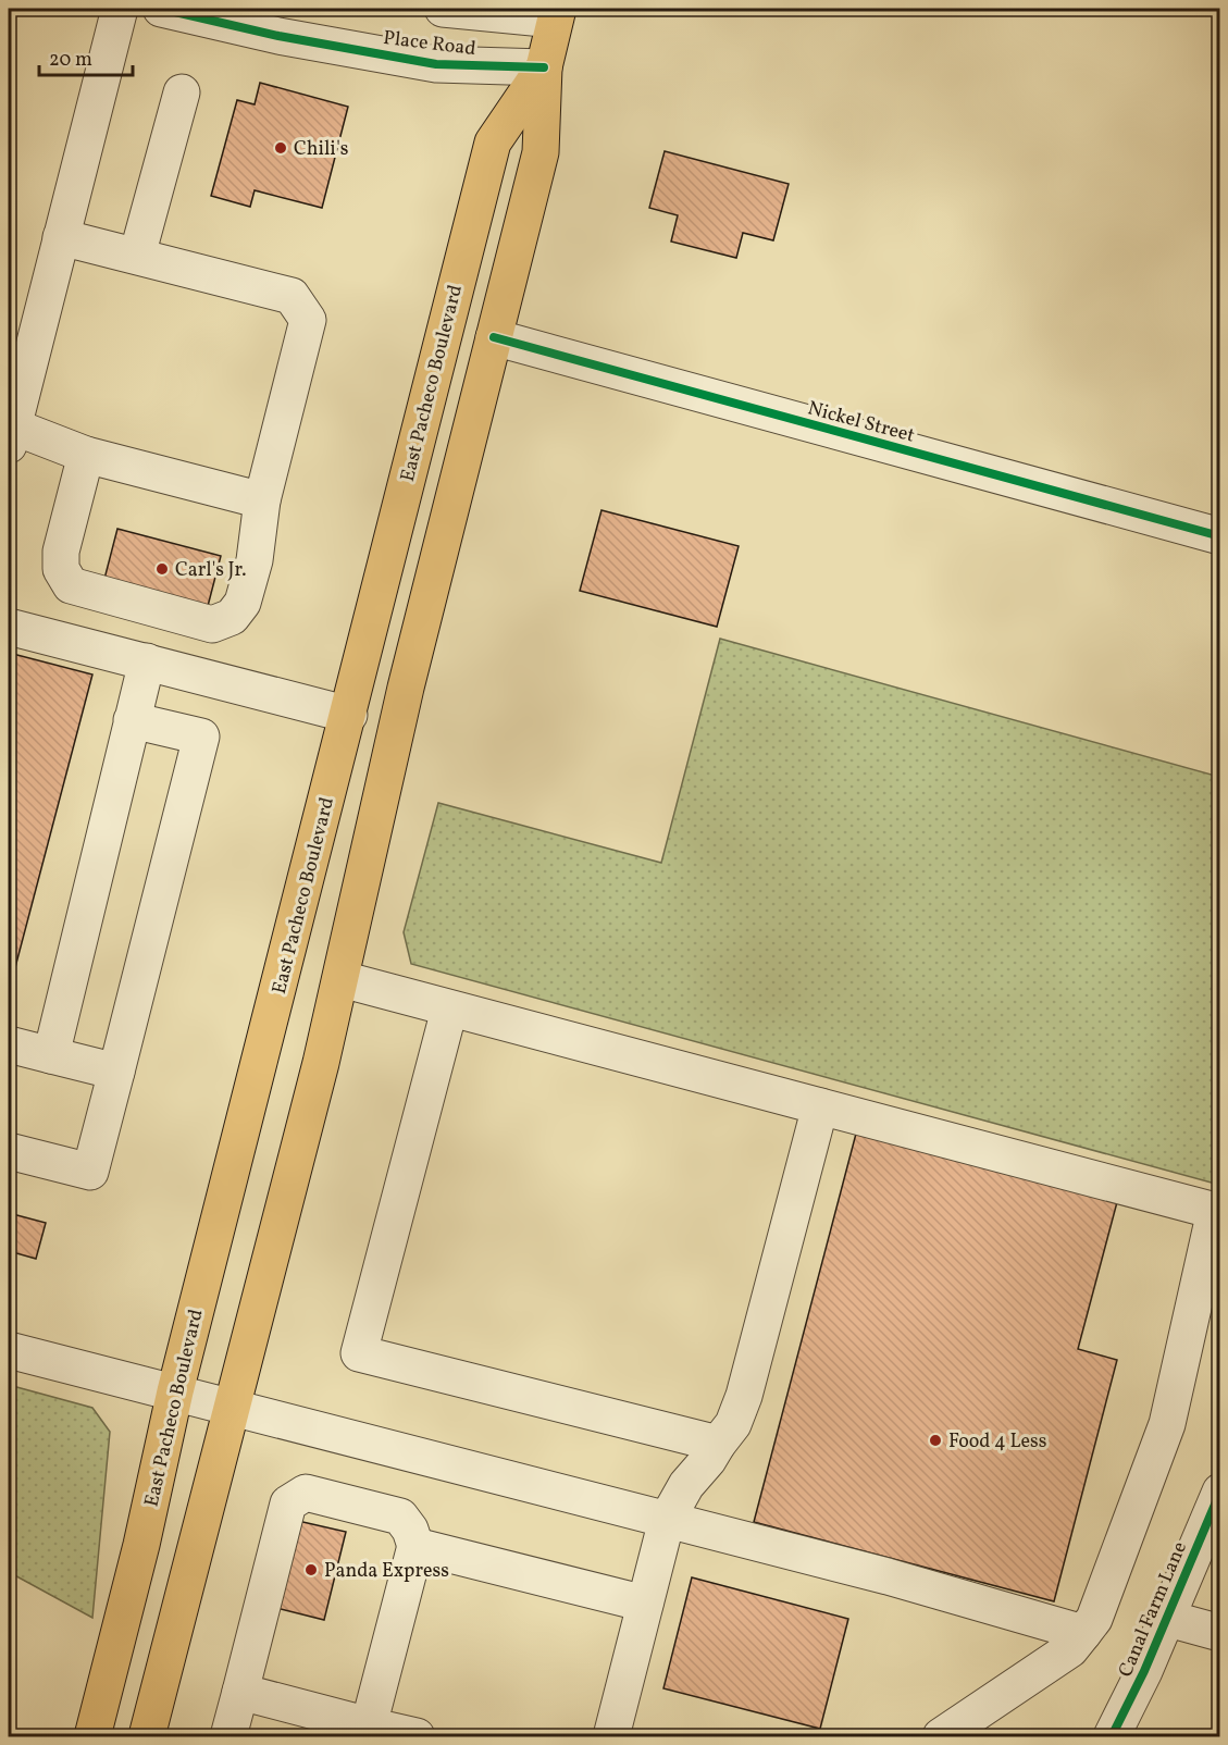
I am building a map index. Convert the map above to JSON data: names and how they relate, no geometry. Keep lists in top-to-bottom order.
{
  "streets": {
    "highway": ["East Pacheco Boulevard"],
    "street": ["Place Road", "Nickel Street", "Canal Farm Lane"]
  },
  "crossings": [
    ["Place Road", "East Pacheco Boulevard"],
    ["East Pacheco Boulevard", "Nickel Street"]
  ],
  "places": [
    "Chili's",
    "Carl's Jr.",
    "Food 4 Less",
    "Panda Express"
  ],
  "scale_bar": "20 m"
}
